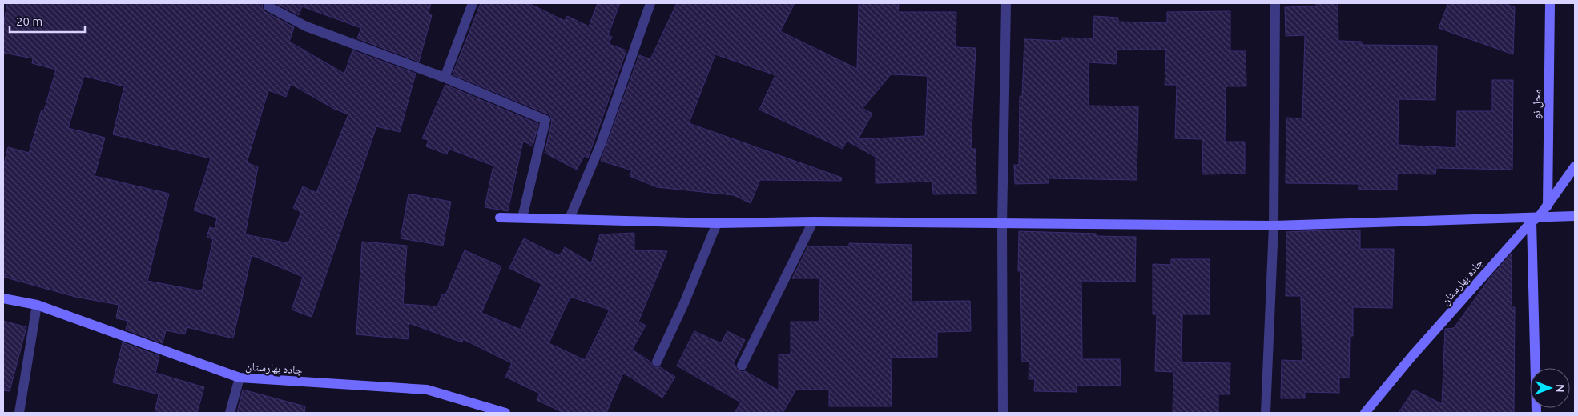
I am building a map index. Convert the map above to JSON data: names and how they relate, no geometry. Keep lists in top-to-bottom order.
{
  "streets": {
    "street": ["محل نو", "جاده بهارستان"]
  },
  "crossings": [
    ["محل نو", "جاده بهارستان"]
  ],
  "scale_bar": "20 m",
  "north": "right"
}
